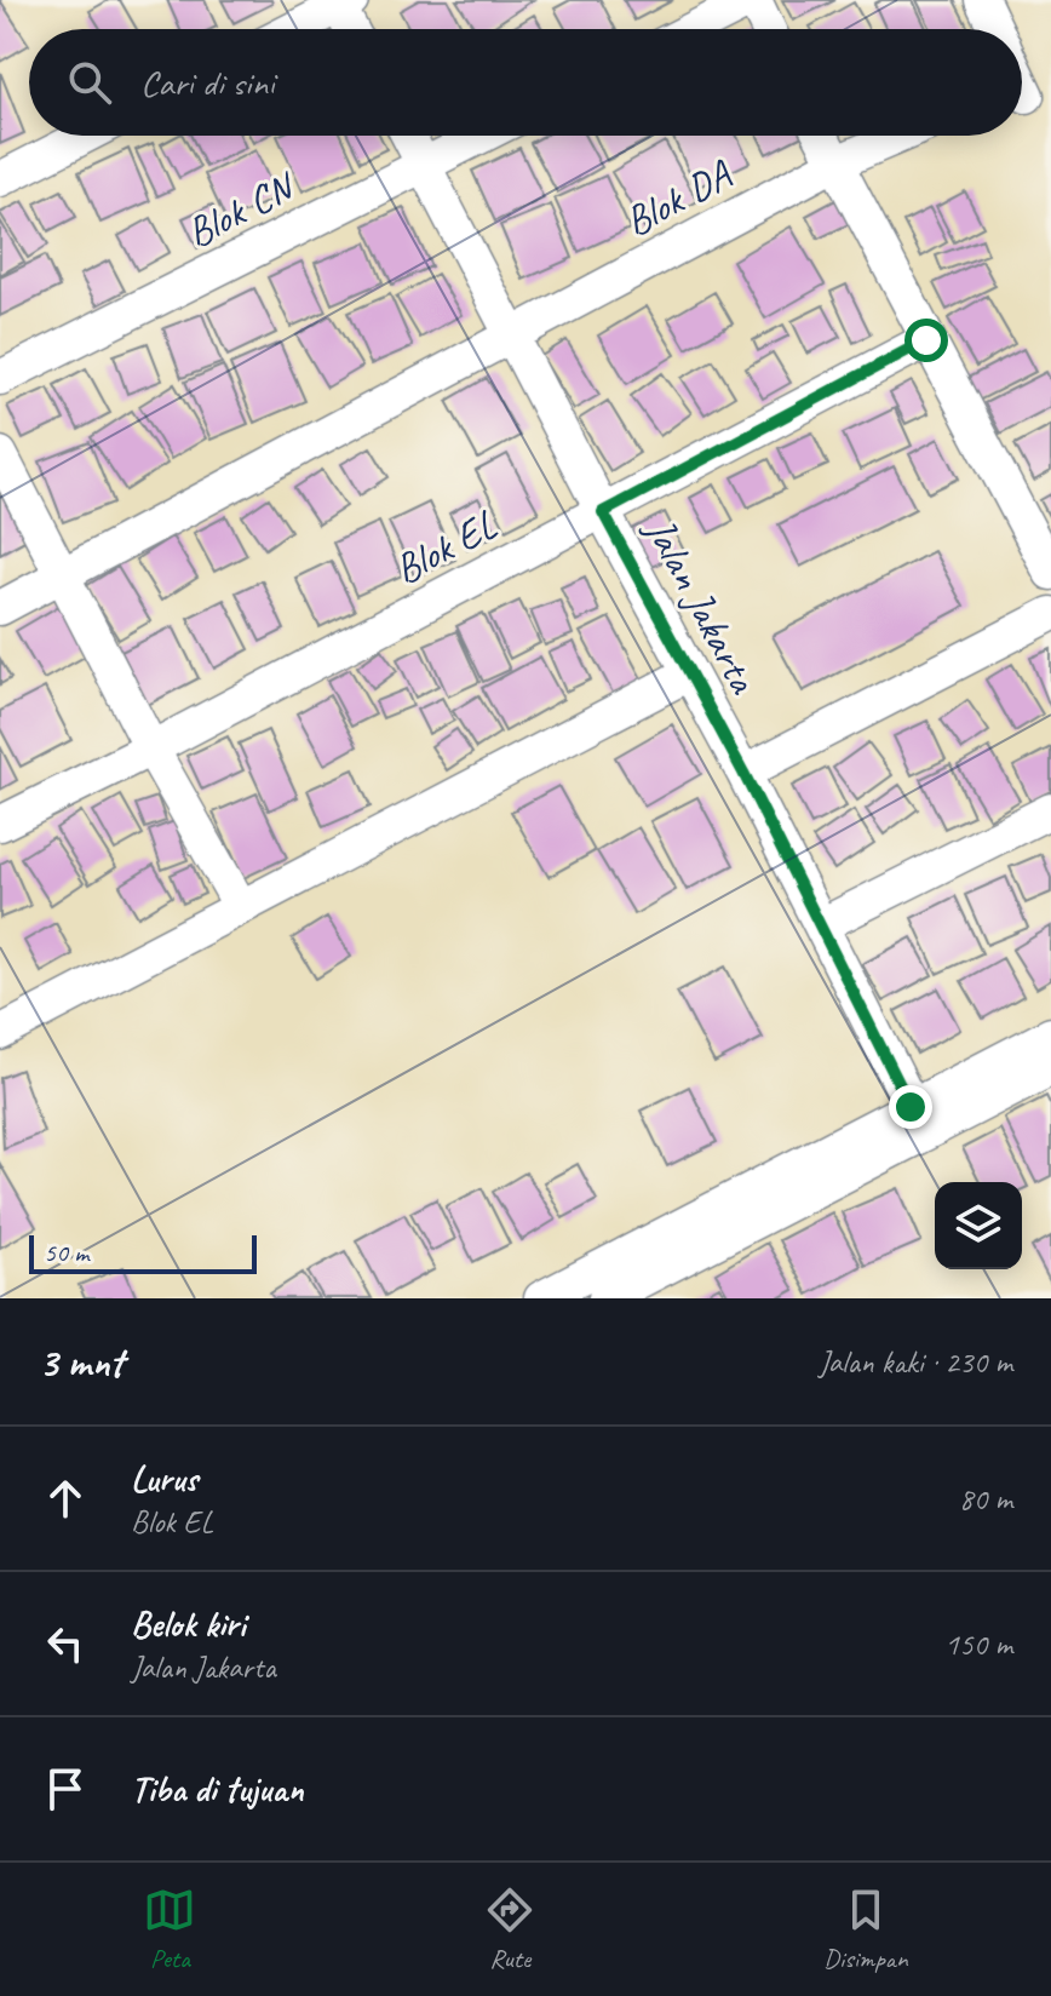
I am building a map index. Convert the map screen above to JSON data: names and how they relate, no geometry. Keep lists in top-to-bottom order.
{
  "streets": {
    "street": [
      "Blok DA",
      "Blok CN",
      "Blok EL",
      "Jalan Jakarta"
    ]
  },
  "crossings": [
    ["Blok DA", "Jalan Jakarta"],
    ["Blok CN", "Jalan Jakarta"],
    ["Blok EL", "Jalan Jakarta"]
  ],
  "scale_bar": "50 m",
  "page": {
    "search": "Cari di sini",
    "scale": "50 m",
    "heading": ["3 mnt", "Jalan kaki · 230 m"],
    "list": [
      ["Lurus", "Blok EL", "80 m"],
      ["Belok kiri", "Jalan Jakarta", "150 m"],
      "Tiba di tujuan"
    ],
    "nav": ["Peta", "Rute", "Disimpan"]
  }
}
